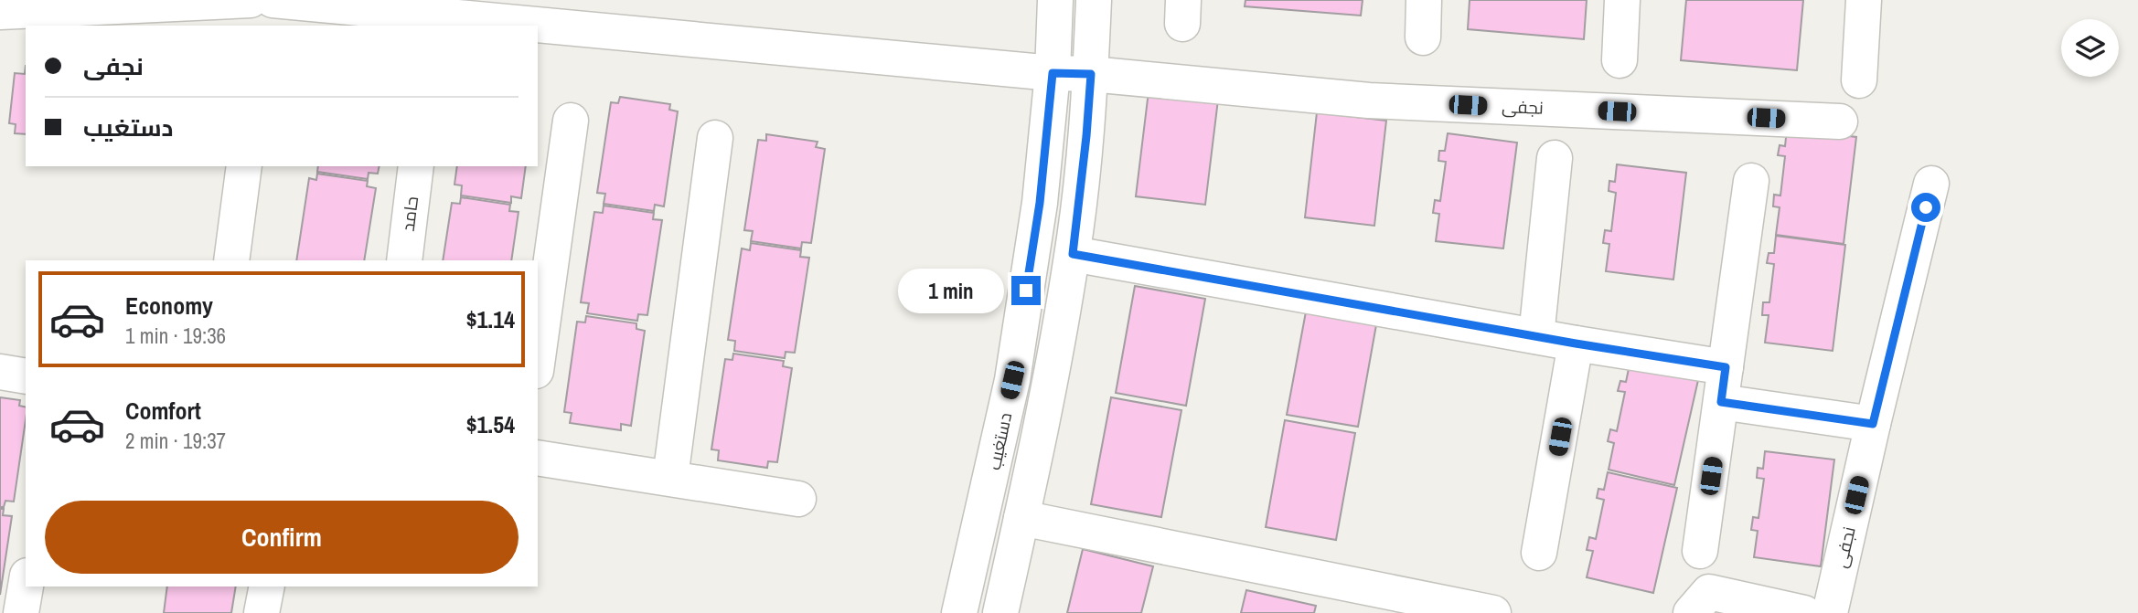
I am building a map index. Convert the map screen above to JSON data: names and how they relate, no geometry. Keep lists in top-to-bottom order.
{
  "streets": {
    "street": ["نجفی", "حامد", "دستغیب"]
  },
  "crossings": [
    ["نجفی", "دستغیب"]
  ],
  "page": {
    "banner": ["نجفی", "دستغیب"],
    "bubble": "1 min",
    "list": [
      {
        "name": "Economy",
        "note": "1 min · 19:36",
        "value": "$1.14"
      },
      {
        "name": "Comfort",
        "note": "2 min · 19:37",
        "value": "$1.54"
      }
    ],
    "buttons": "Confirm"
  }
}
